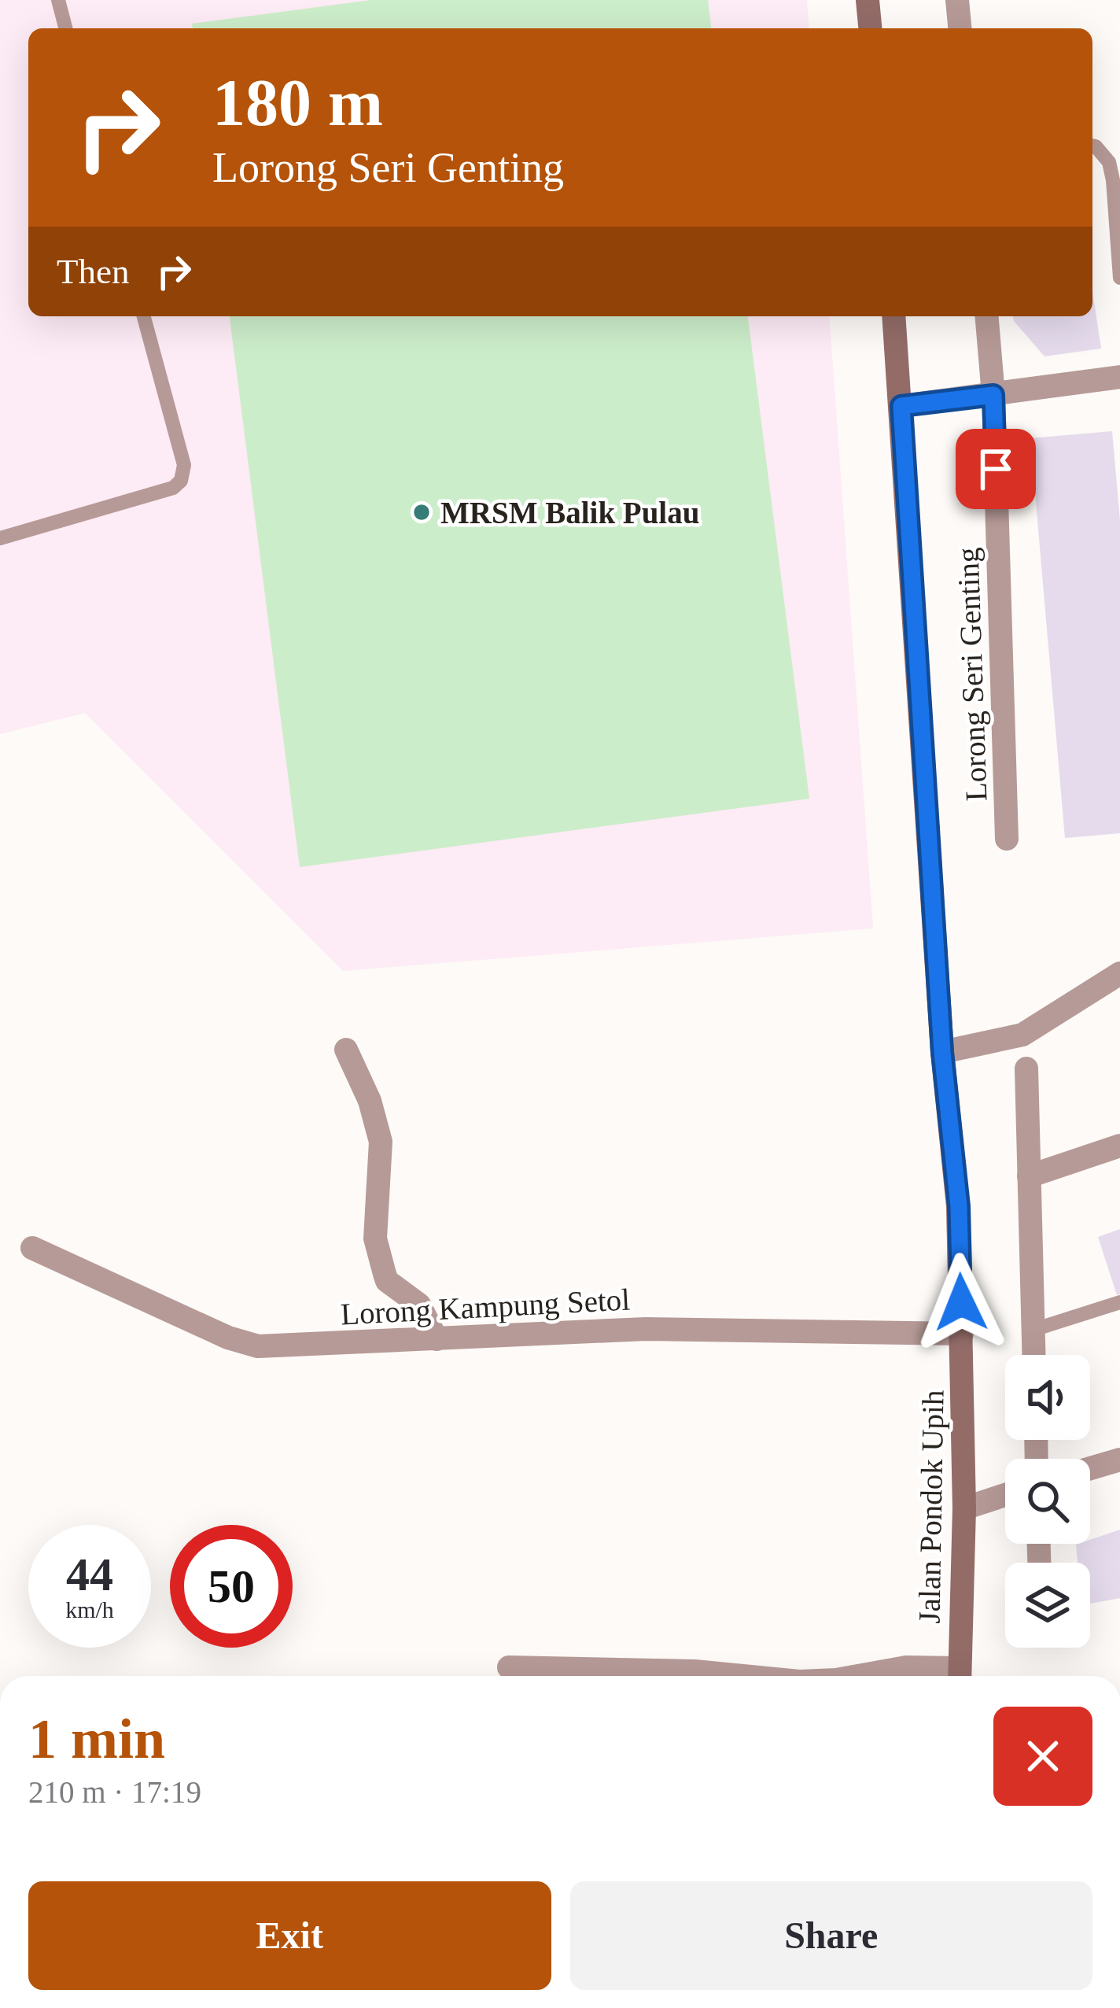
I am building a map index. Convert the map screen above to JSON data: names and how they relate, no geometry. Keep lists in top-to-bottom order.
{
  "streets": {
    "main road": ["Jalan Pondok Upih"],
    "street": ["Lorong Seri Genting", "Lorong Kampung Setol"]
  },
  "crossings": [
    ["Lorong Kampung Setol", "Jalan Pondok Upih"]
  ],
  "places": ["MRSM Balik Pulau"],
  "page": {
    "turn": ["180 m", "Lorong Seri Genting"],
    "then": "Then",
    "speed": "44 km/h",
    "limit": "50",
    "heading": ["1 min", "210 m · 17:19"],
    "buttons": ["Exit", "Share"]
  }
}
